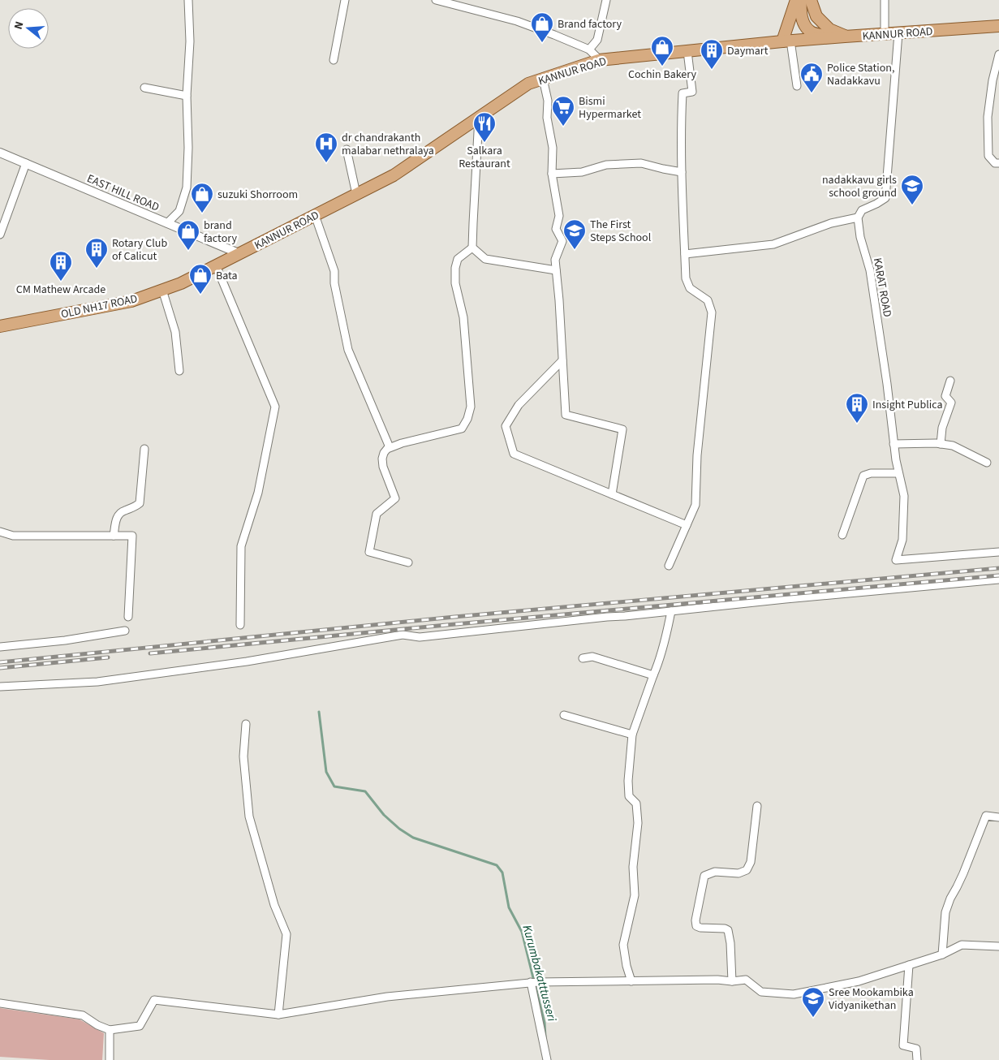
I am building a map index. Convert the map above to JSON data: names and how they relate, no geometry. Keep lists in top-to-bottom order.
{
  "streets": {
    "main road": ["KANNUR ROAD", "OLD NH17 ROAD"],
    "street": ["EAST HILL ROAD", "KARAT ROAD"]
  },
  "crossings": [
    ["KANNUR ROAD", "EAST HILL ROAD"],
    ["KANNUR ROAD", "OLD NH17 ROAD"],
    ["EAST HILL ROAD", "OLD NH17 ROAD"]
  ],
  "water": ["Kurumbakatttusseri"],
  "places": {
    "shop": [
      "Brand factory",
      "Cochin Bakery",
      "suzuki Shorroom",
      "brand factory",
      "Bata"
    ],
    "building": [
      "Daymart",
      "Rotary Club of Calicut",
      "CM Mathew Arcade",
      "Insight Publica"
    ],
    "public building": ["Police Station, Nadakkavu"],
    "supermarket": ["Bismi Hypermarket"],
    "restaurant": ["Salkara Restaurant"],
    "hospital": ["dr chandrakanth malabar nethralaya"],
    "school or university": ["nadakkavu girls school ground", "The First Steps School", "Sree Mookambika Vidyanikethan"]
  },
  "north": "left"
}
